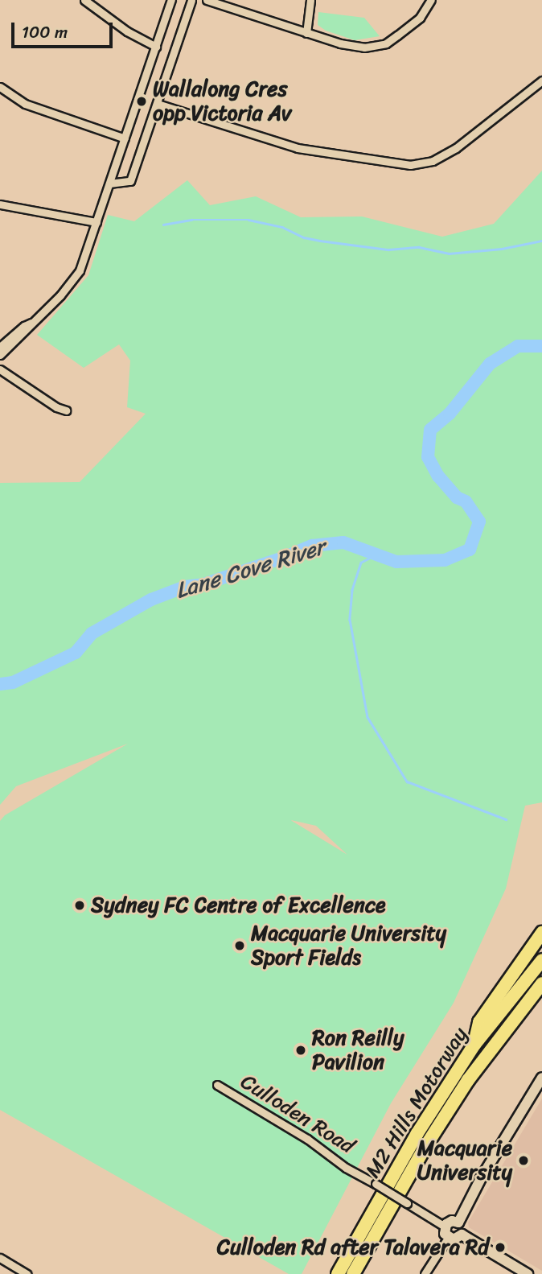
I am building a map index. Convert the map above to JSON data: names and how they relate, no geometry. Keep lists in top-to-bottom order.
{
  "streets": {
    "highway": ["M2 Hills Motorway"],
    "street": ["Culloden Road"]
  },
  "water": ["Lane Cove River"],
  "places": [
    "Wallalong Cres opp Victoria Av",
    "Sydney FC Centre of Excellence",
    "Macquarie University Sport Fields",
    "Ron Reilly Pavilion",
    "Macquarie University",
    "Culloden Rd after Talavera Rd"
  ],
  "scale_bar": "100 m"
}
